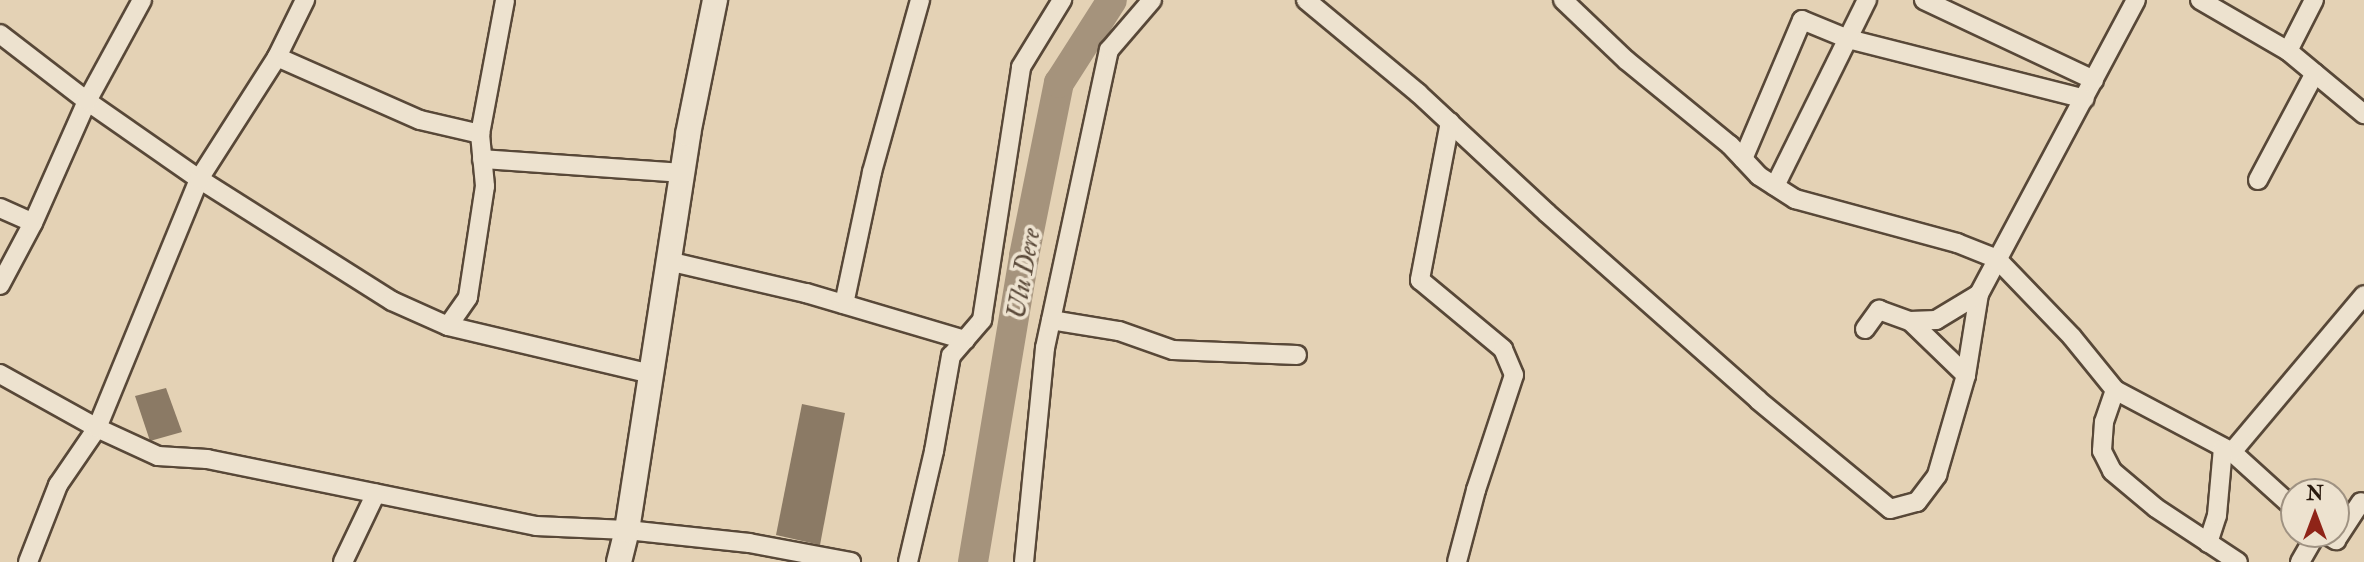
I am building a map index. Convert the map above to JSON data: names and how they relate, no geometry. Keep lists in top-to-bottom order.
{
  "water": ["Ulu Dere"],
  "north": "top"
}
